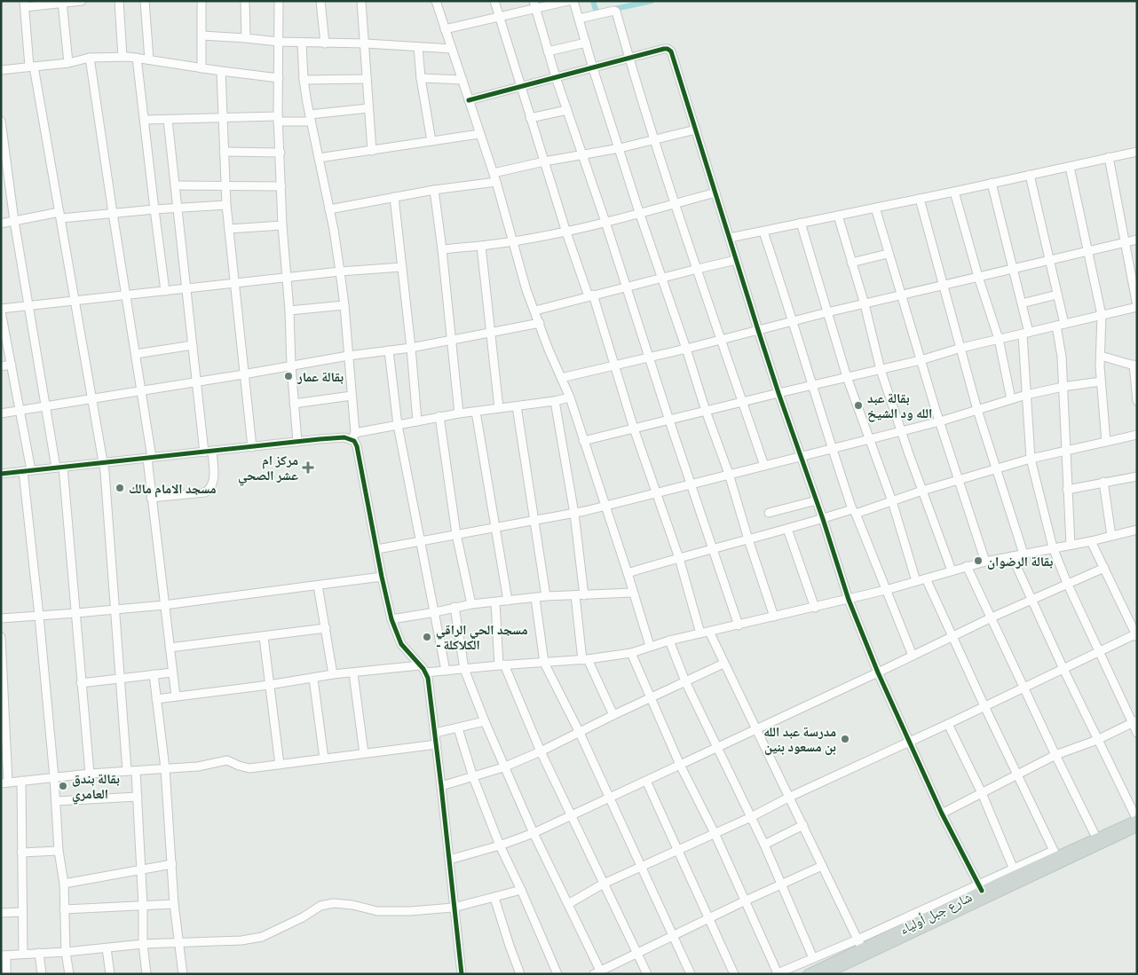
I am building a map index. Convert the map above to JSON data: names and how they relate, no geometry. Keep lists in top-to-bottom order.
{
  "streets": {
    "main road": ["شارع جبل أولياء"]
  },
  "places": {
    "other": [
      "بقالة عمار",
      "بقالة عبد الله ود الشيخ",
      "مسجد الامام مالك",
      "بقالة الرضوان",
      "مسجد الحي الراقي - الكلاكلة",
      "مدرسة عبد الله بن مسعود بنين",
      "بقالة بندق العامري"
    ],
    "health": ["مركز ام عشر الصحي"]
  }
}
